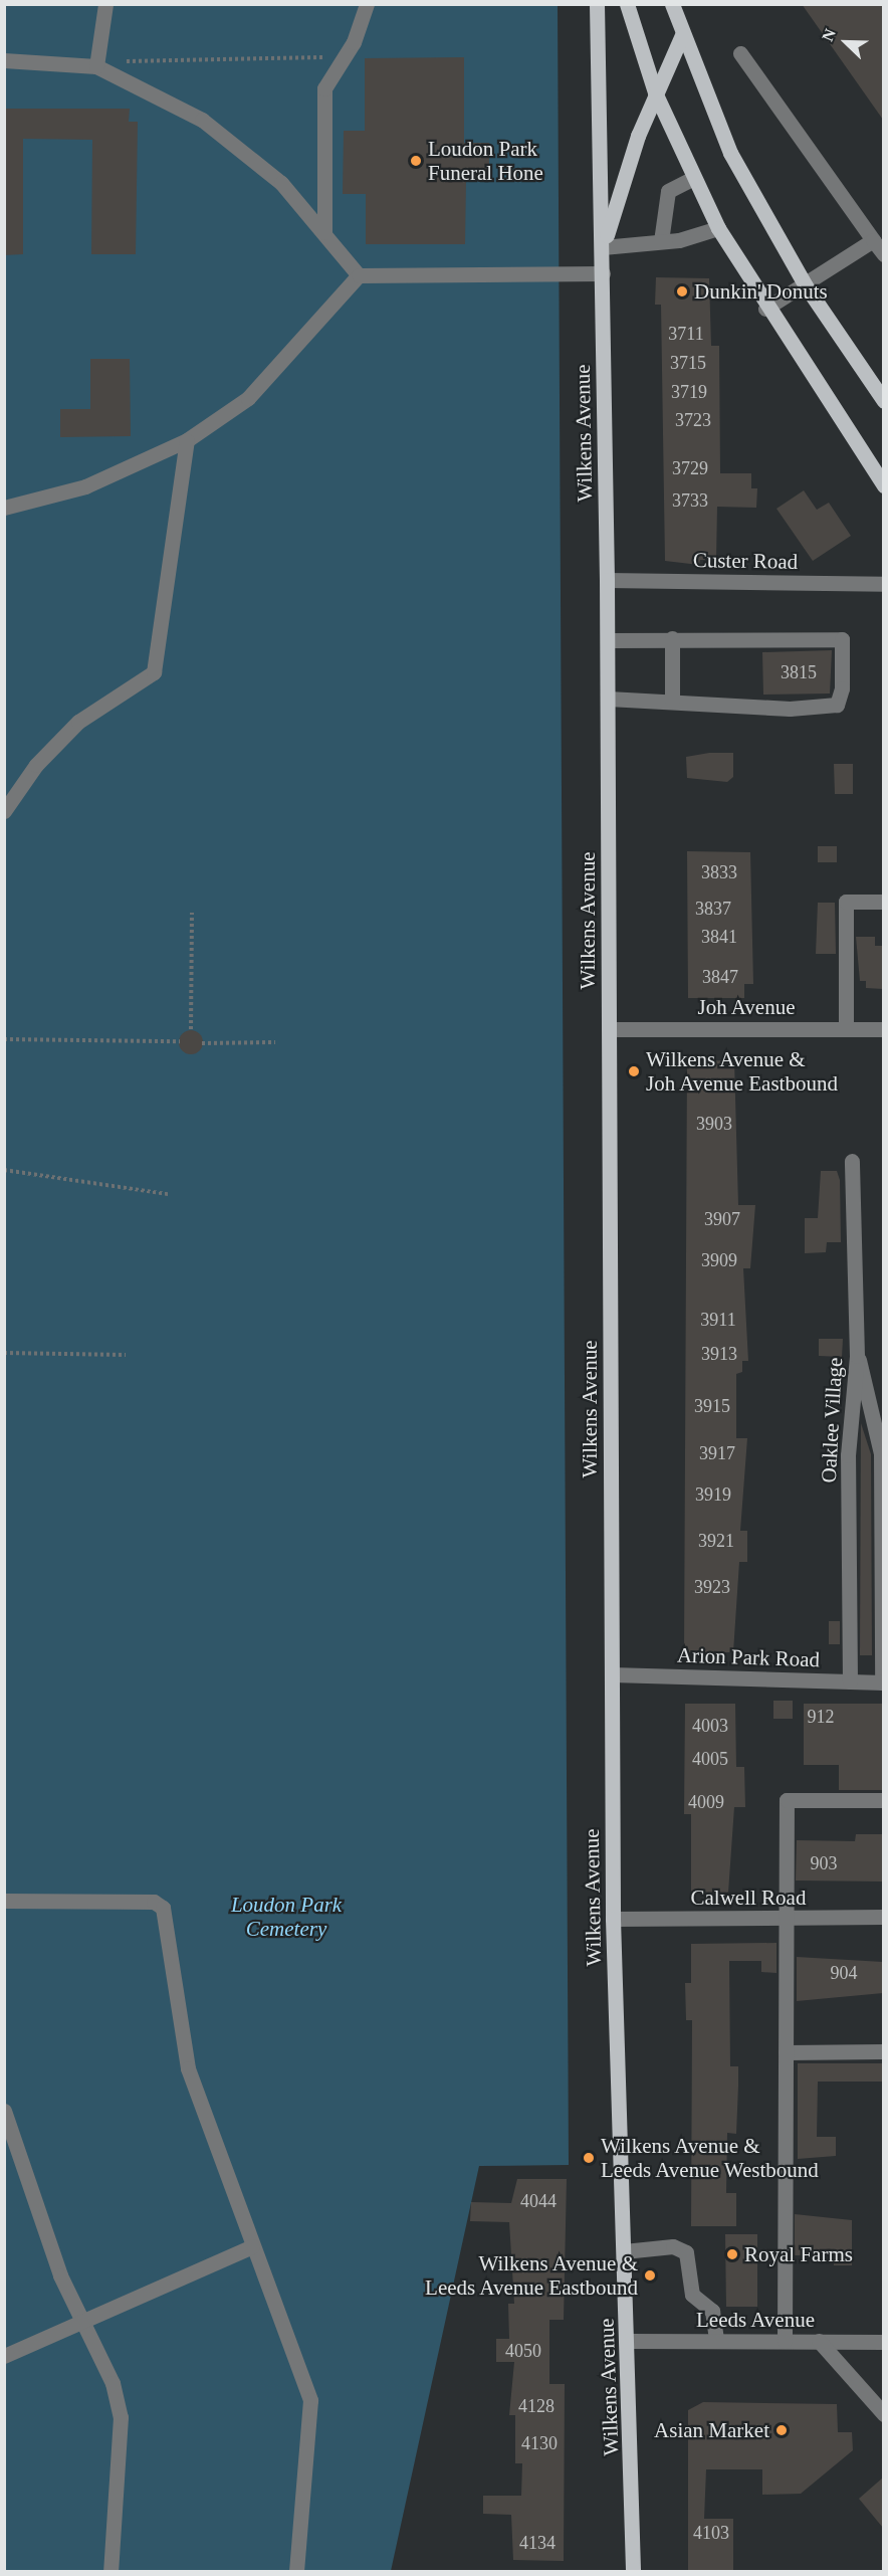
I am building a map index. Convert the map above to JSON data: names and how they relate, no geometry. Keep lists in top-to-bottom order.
{
  "streets": {
    "main road": ["Wilkens Avenue"],
    "street": [
      "Custer Road",
      "Joh Avenue",
      "Oaklee Village",
      "Arion Park Road",
      "Calwell Road",
      "Leeds Avenue"
    ]
  },
  "crossings": [
    ["Wilkens Avenue", "Custer Road"],
    ["Wilkens Avenue", "Joh Avenue"],
    ["Wilkens Avenue", "Arion Park Road"],
    ["Wilkens Avenue", "Calwell Road"],
    ["Wilkens Avenue", "Leeds Avenue"],
    ["Oaklee Village", "Arion Park Road"]
  ],
  "parks": ["Loudon Park Cemetery"],
  "places": [
    "Loudon Park Funeral Hone",
    "Dunkin' Donuts",
    "Wilkens Avenue & Joh Avenue Eastbound",
    "Wilkens Avenue & Leeds Avenue Westbound",
    "Royal Farms",
    "Wilkens Avenue & Leeds Avenue Eastbound",
    "Asian Market"
  ],
  "house_numbers": [
    "3711",
    "3715",
    "3719",
    "3723",
    "3729",
    "3733",
    "3815",
    "3833",
    "3837",
    "3841",
    "3847",
    "3903",
    "3907",
    "3909",
    "3911",
    "3913",
    "3915",
    "3917",
    "3919",
    "3921",
    "3923",
    "912",
    "4003",
    "4005",
    "4009",
    "903",
    "904",
    "4044",
    "4050",
    "4128",
    "4130",
    "4103",
    "4134"
  ],
  "north": "top left"
}
